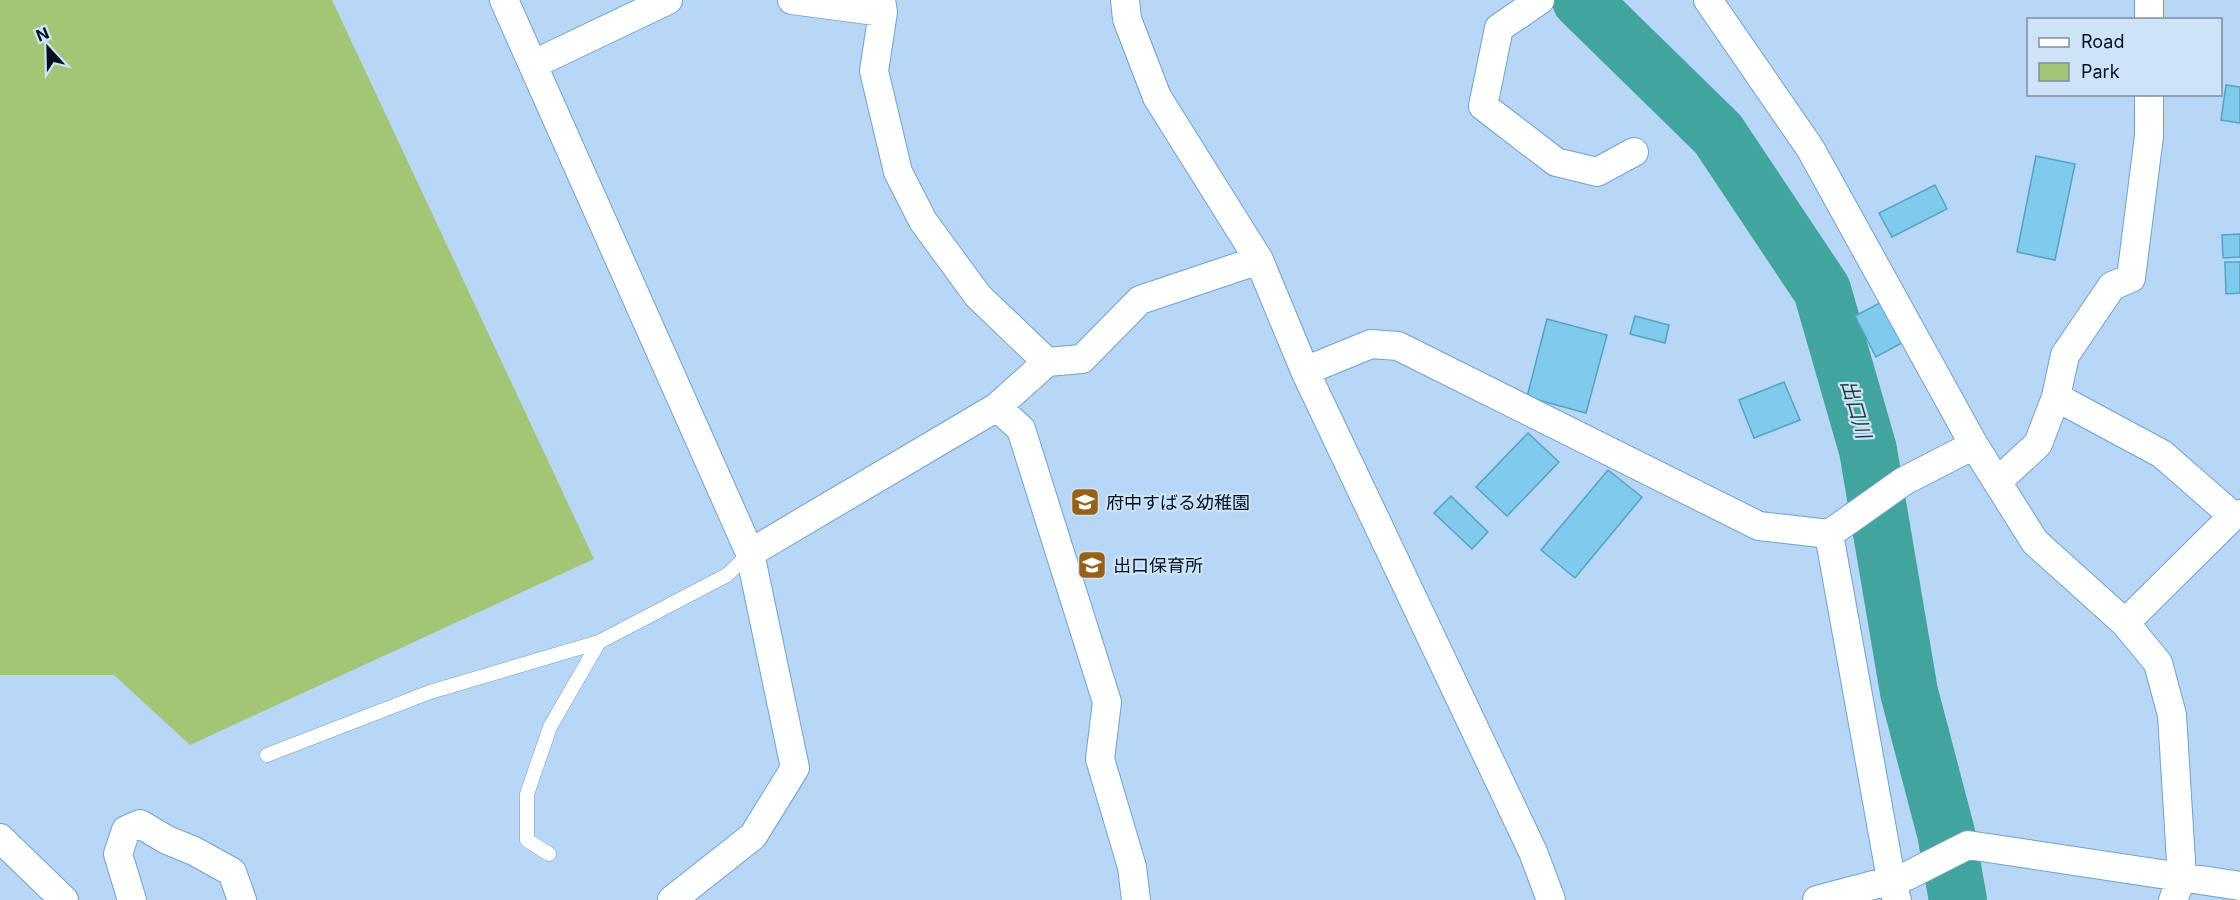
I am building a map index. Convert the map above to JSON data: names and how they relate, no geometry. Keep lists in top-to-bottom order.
{
  "water": ["出口川"],
  "places": {
    "school or university": ["府中すばる幼稚園", "出口保育所"]
  },
  "legend": ["Road", "Park"],
  "north": "top"
}
